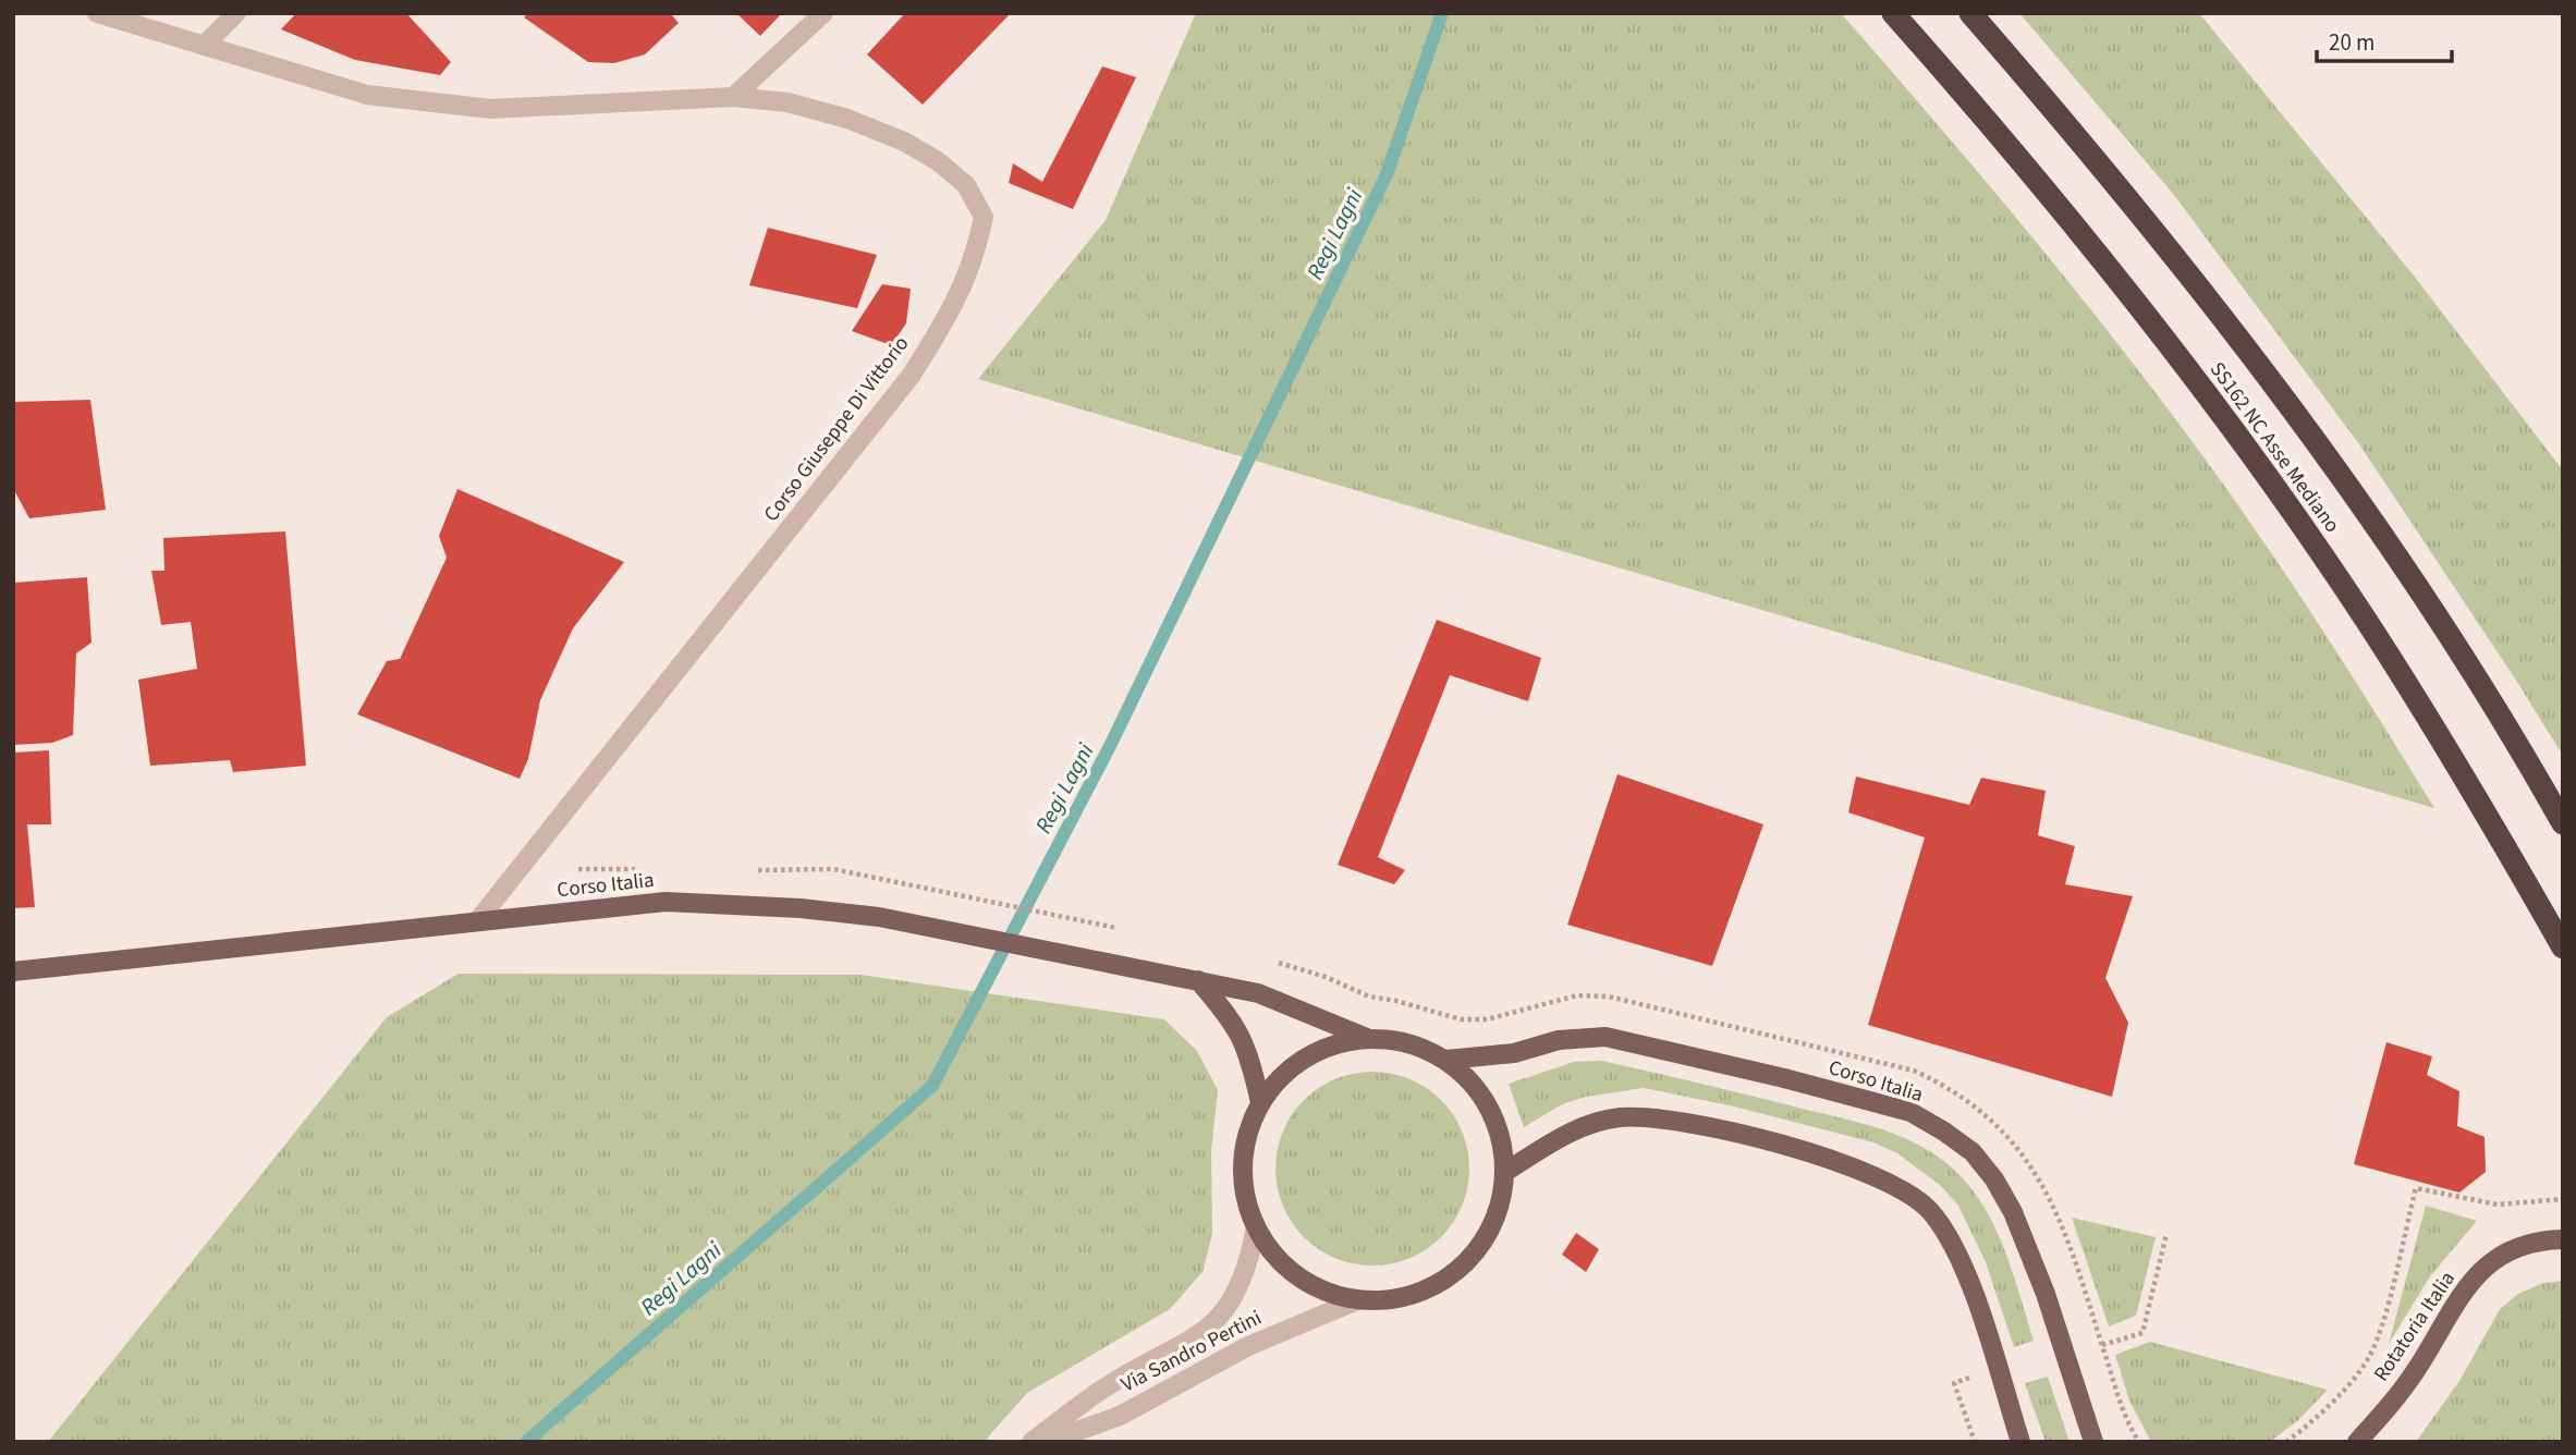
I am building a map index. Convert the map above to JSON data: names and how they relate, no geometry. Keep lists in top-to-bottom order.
{
  "streets": {
    "highway": ["SS162 NC Asse Mediano"],
    "main road": ["Corso Italia", "Rotatoria Italia"],
    "street": ["Corso Giuseppe Di Vittorio", "Via Sandro Pertini"]
  },
  "crossings": [
    ["Corso Giuseppe Di Vittorio", "Corso Italia"],
    ["Corso Italia", "Via Sandro Pertini"]
  ],
  "water": ["Regi Lagni"],
  "scale_bar": "20 m"
}
